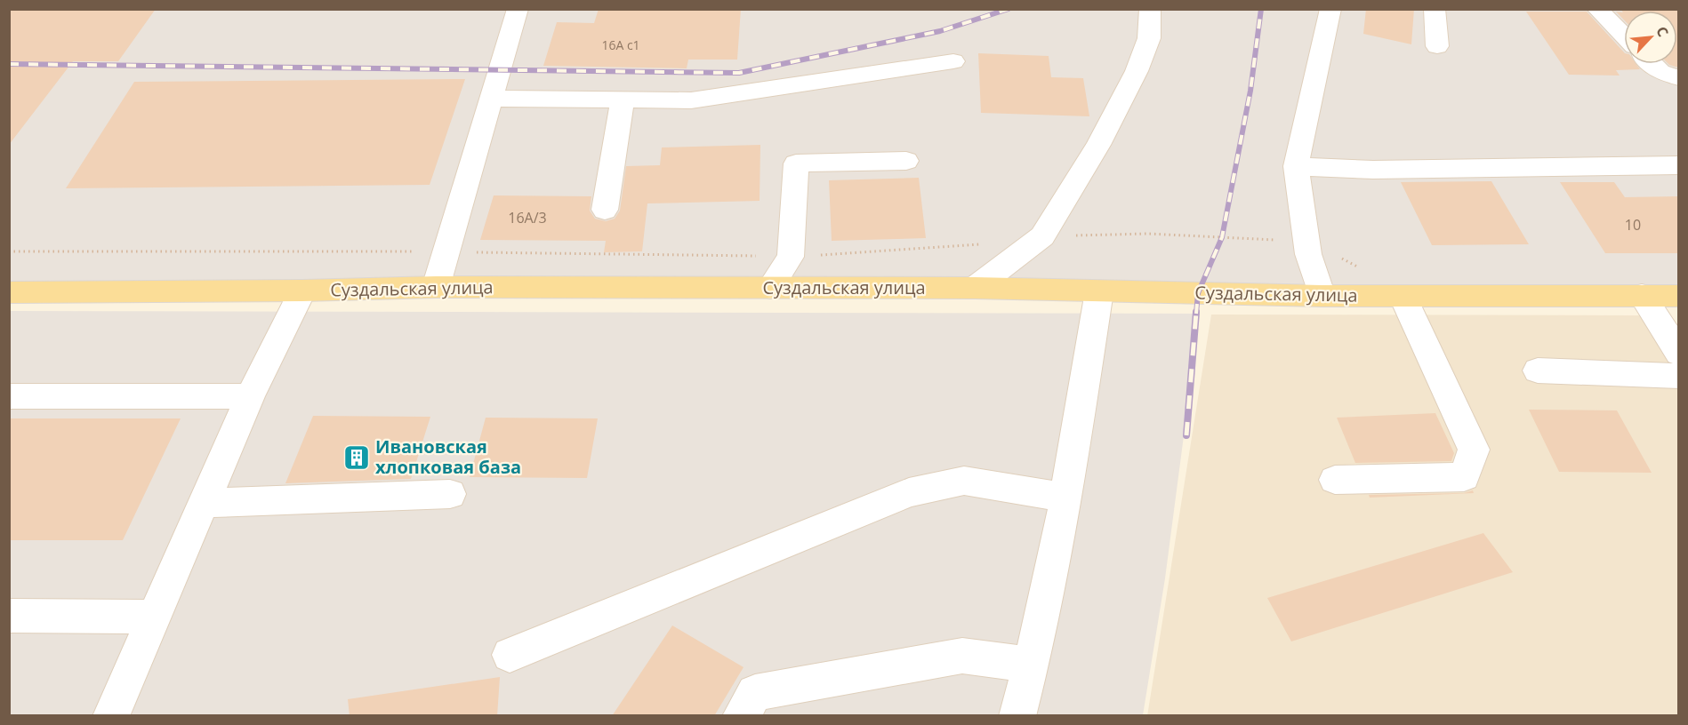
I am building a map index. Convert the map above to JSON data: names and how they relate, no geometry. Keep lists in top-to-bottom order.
{
  "streets": {
    "main road": ["Суздальская улица"]
  },
  "places": {
    "building": ["Ивановская хлопковая база"]
  },
  "house_numbers": ["16А с1", "16А/3", "10"],
  "north": "top right"
}
